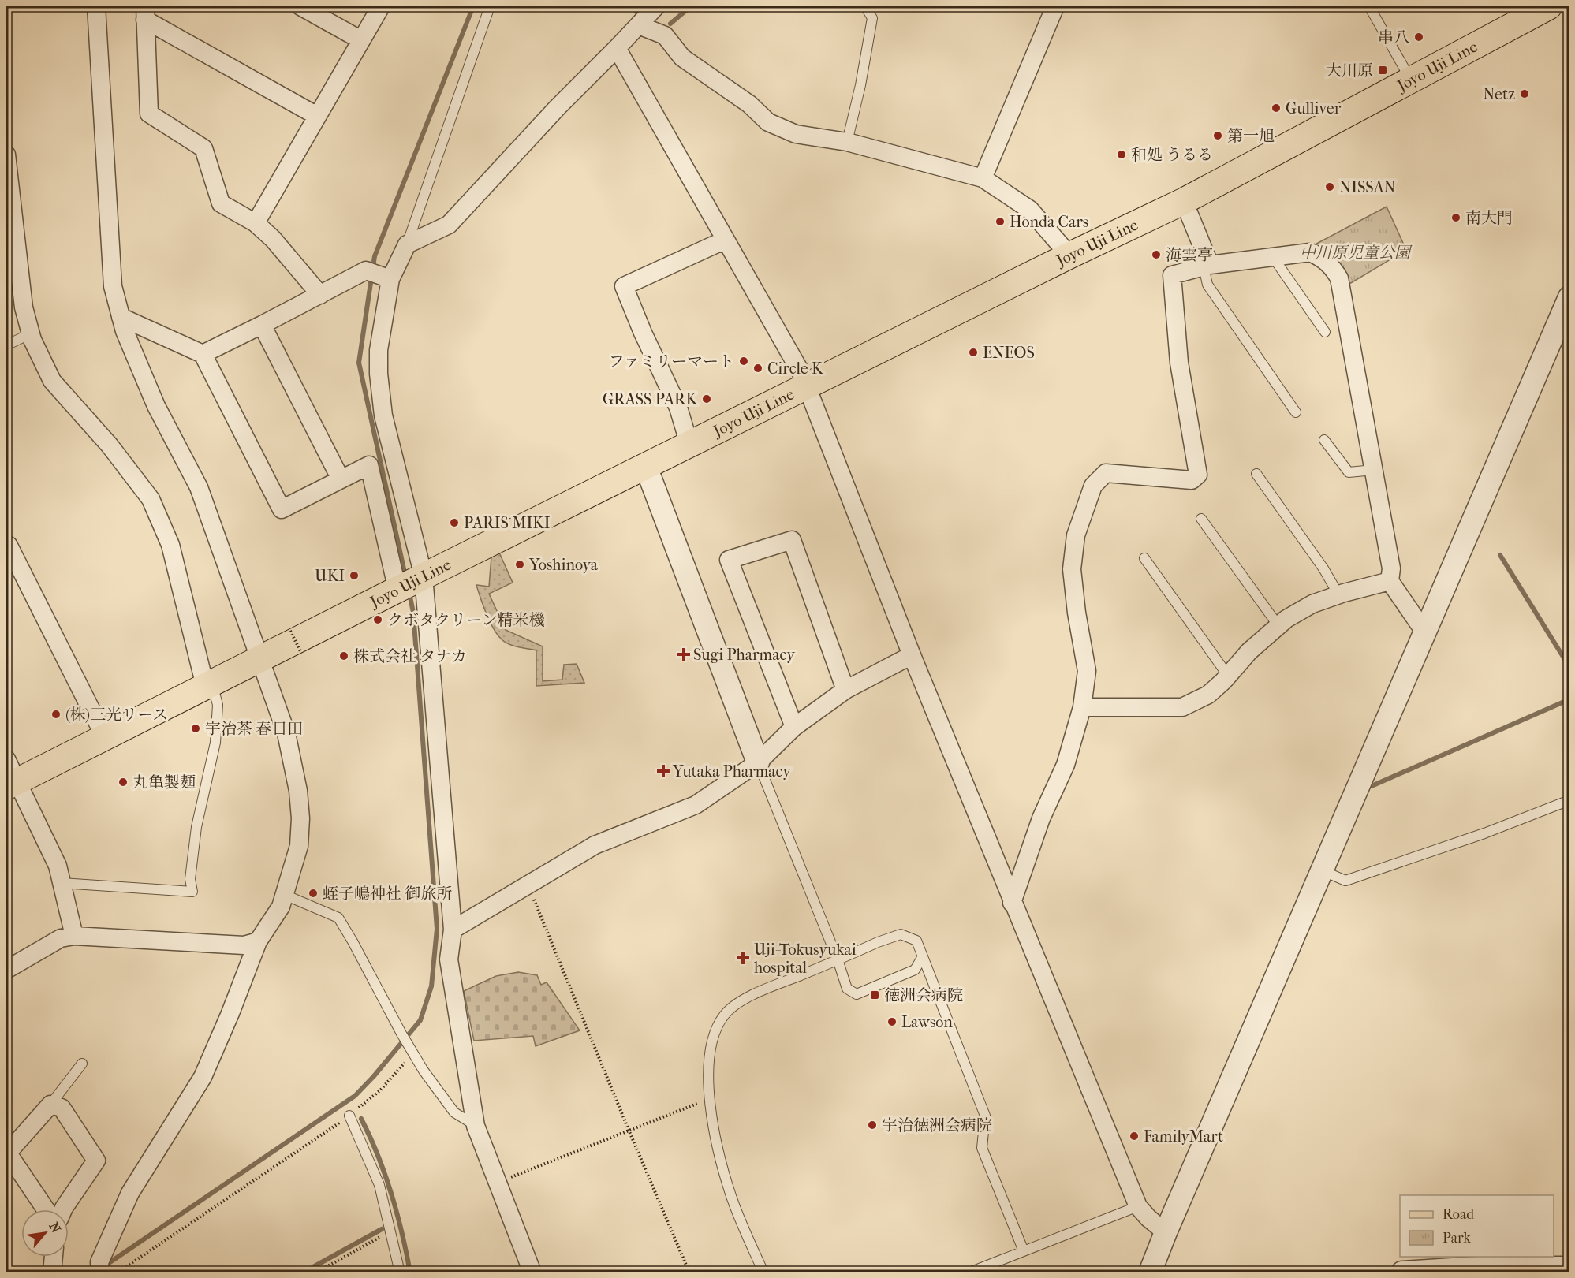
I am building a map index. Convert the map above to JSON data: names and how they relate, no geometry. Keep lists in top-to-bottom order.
{
  "streets": {
    "main road": ["Joyo Uji Line"]
  },
  "parks": ["中川原児童公園"],
  "places": {
    "other": [
      "串八",
      "Netz",
      "Gulliver",
      "第一旭",
      "和処 うるる",
      "NISSAN",
      "南大門",
      "Honda Cars",
      "海雲亭",
      "ENEOS",
      "ファミリーマート",
      "Circle K",
      "GRASS PARK",
      "PARIS MIKI",
      "Yoshinoya",
      "UKI",
      "クボタクリーン精米機",
      "株式会社 タナカ",
      "(株)三光リース",
      "宇治茶 春日田",
      "丸亀製麺",
      "蛭子嶋神社 御旅所",
      "Lawson",
      "宇治徳洲会病院",
      "FamilyMart"
    ],
    "transit": ["大川原", "徳洲会病院"],
    "health": ["Sugi Pharmacy", "Yutaka Pharmacy", "Uji-Tokusyukai hospital"]
  },
  "legend": ["Road", "Park"],
  "north": "top right"
}
